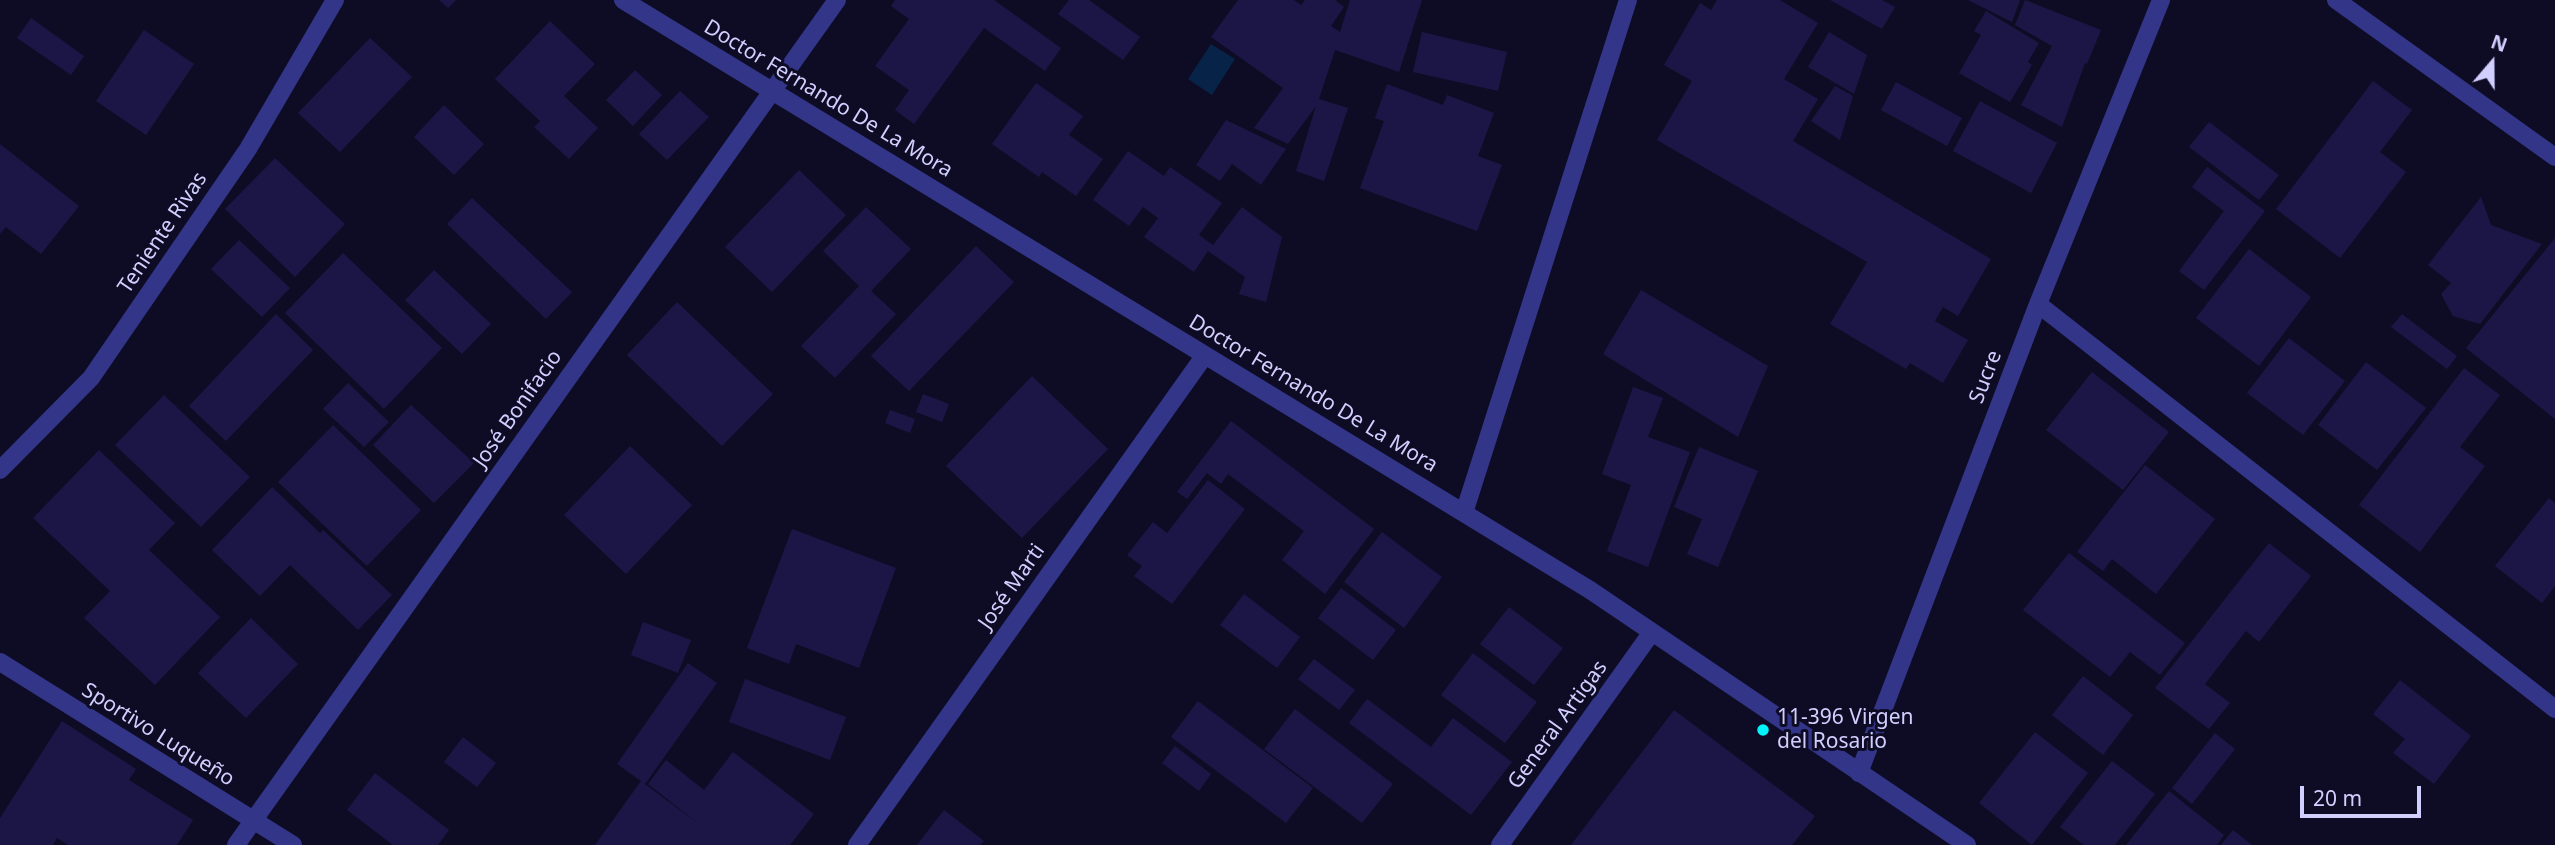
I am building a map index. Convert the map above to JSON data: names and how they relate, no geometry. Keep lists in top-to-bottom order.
{
  "streets": {
    "street": [
      "Doctor Fernando De La Mora",
      "Teniente Rivas",
      "Sucre",
      "José Bonifacio",
      "José Marti",
      "General Artigas",
      "Sportivo Luqueño"
    ]
  },
  "crossings": [
    ["Doctor Fernando De La Mora", "Sucre"],
    ["Doctor Fernando De La Mora", "José Bonifacio"],
    ["Doctor Fernando De La Mora", "José Marti"],
    ["Doctor Fernando De La Mora", "General Artigas"],
    ["José Bonifacio", "Sportivo Luqueño"]
  ],
  "places": ["11-396 Virgen del Rosario"],
  "scale_bar": "20 m",
  "north": "top"
}
